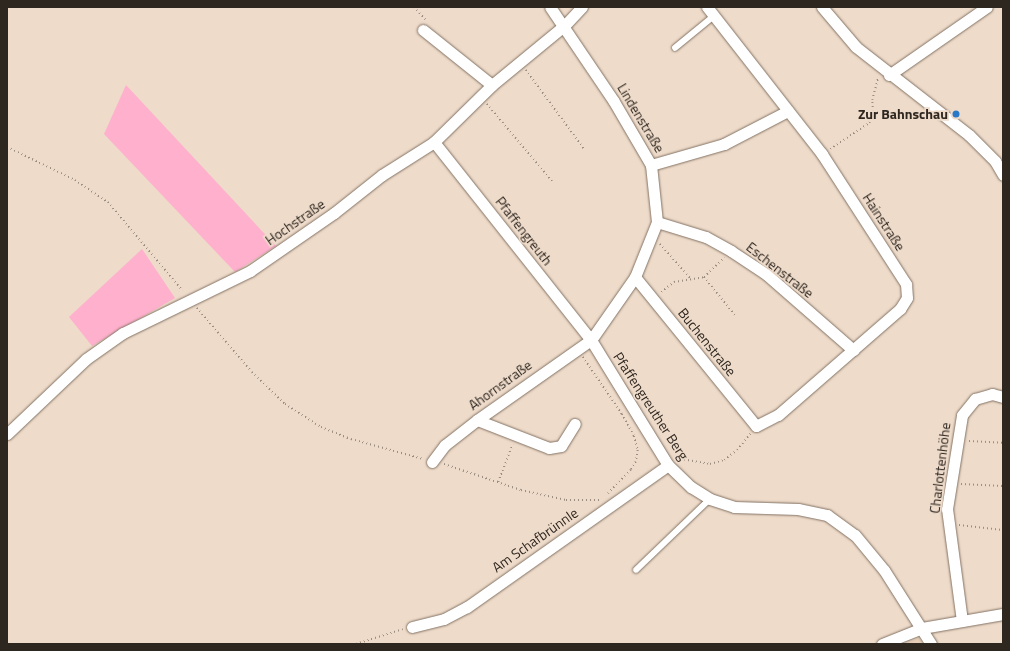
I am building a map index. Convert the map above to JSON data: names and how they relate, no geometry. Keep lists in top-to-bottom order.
{
  "streets": {
    "street": [
      "Lindenstraße",
      "Hochstraße",
      "Hainstraße",
      "Pfaffengreuth",
      "Eschenstraße",
      "Buchenstraße",
      "Ahornstraße",
      "Pfaffengreuther Berg",
      "Charlottenhöhe",
      "Am Schafbrünnle"
    ]
  },
  "crossings": [
    ["Lindenstraße", "Hochstraße"],
    ["Lindenstraße", "Pfaffengreuth"],
    ["Lindenstraße", "Eschenstraße"],
    ["Lindenstraße", "Buchenstraße"],
    ["Lindenstraße", "Ahornstraße"],
    ["Lindenstraße", "Pfaffengreuther Berg"],
    ["Hochstraße", "Pfaffengreuth"],
    ["Hainstraße", "Eschenstraße"],
    ["Hainstraße", "Buchenstraße"],
    ["Pfaffengreuth", "Ahornstraße"],
    ["Pfaffengreuth", "Pfaffengreuther Berg"],
    ["Ahornstraße", "Pfaffengreuther Berg"],
    ["Pfaffengreuther Berg", "Am Schafbrünnle"]
  ],
  "places": ["Zur Bahnschau"]
}
